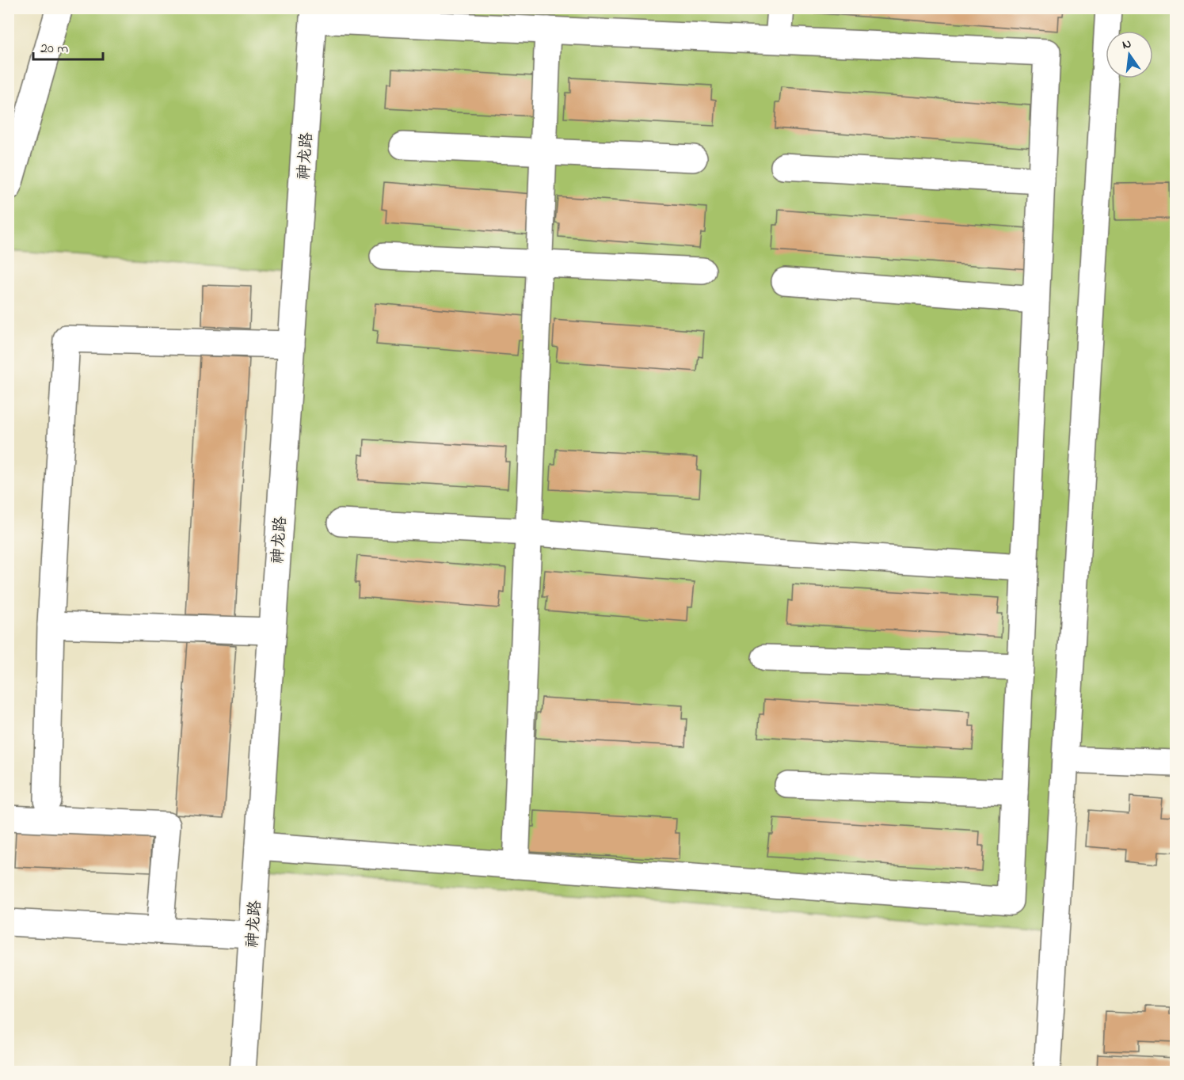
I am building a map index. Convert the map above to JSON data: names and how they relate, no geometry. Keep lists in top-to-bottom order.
{
  "streets": {
    "street": ["神龙路"]
  },
  "scale_bar": "20 m",
  "north": "top"
}
